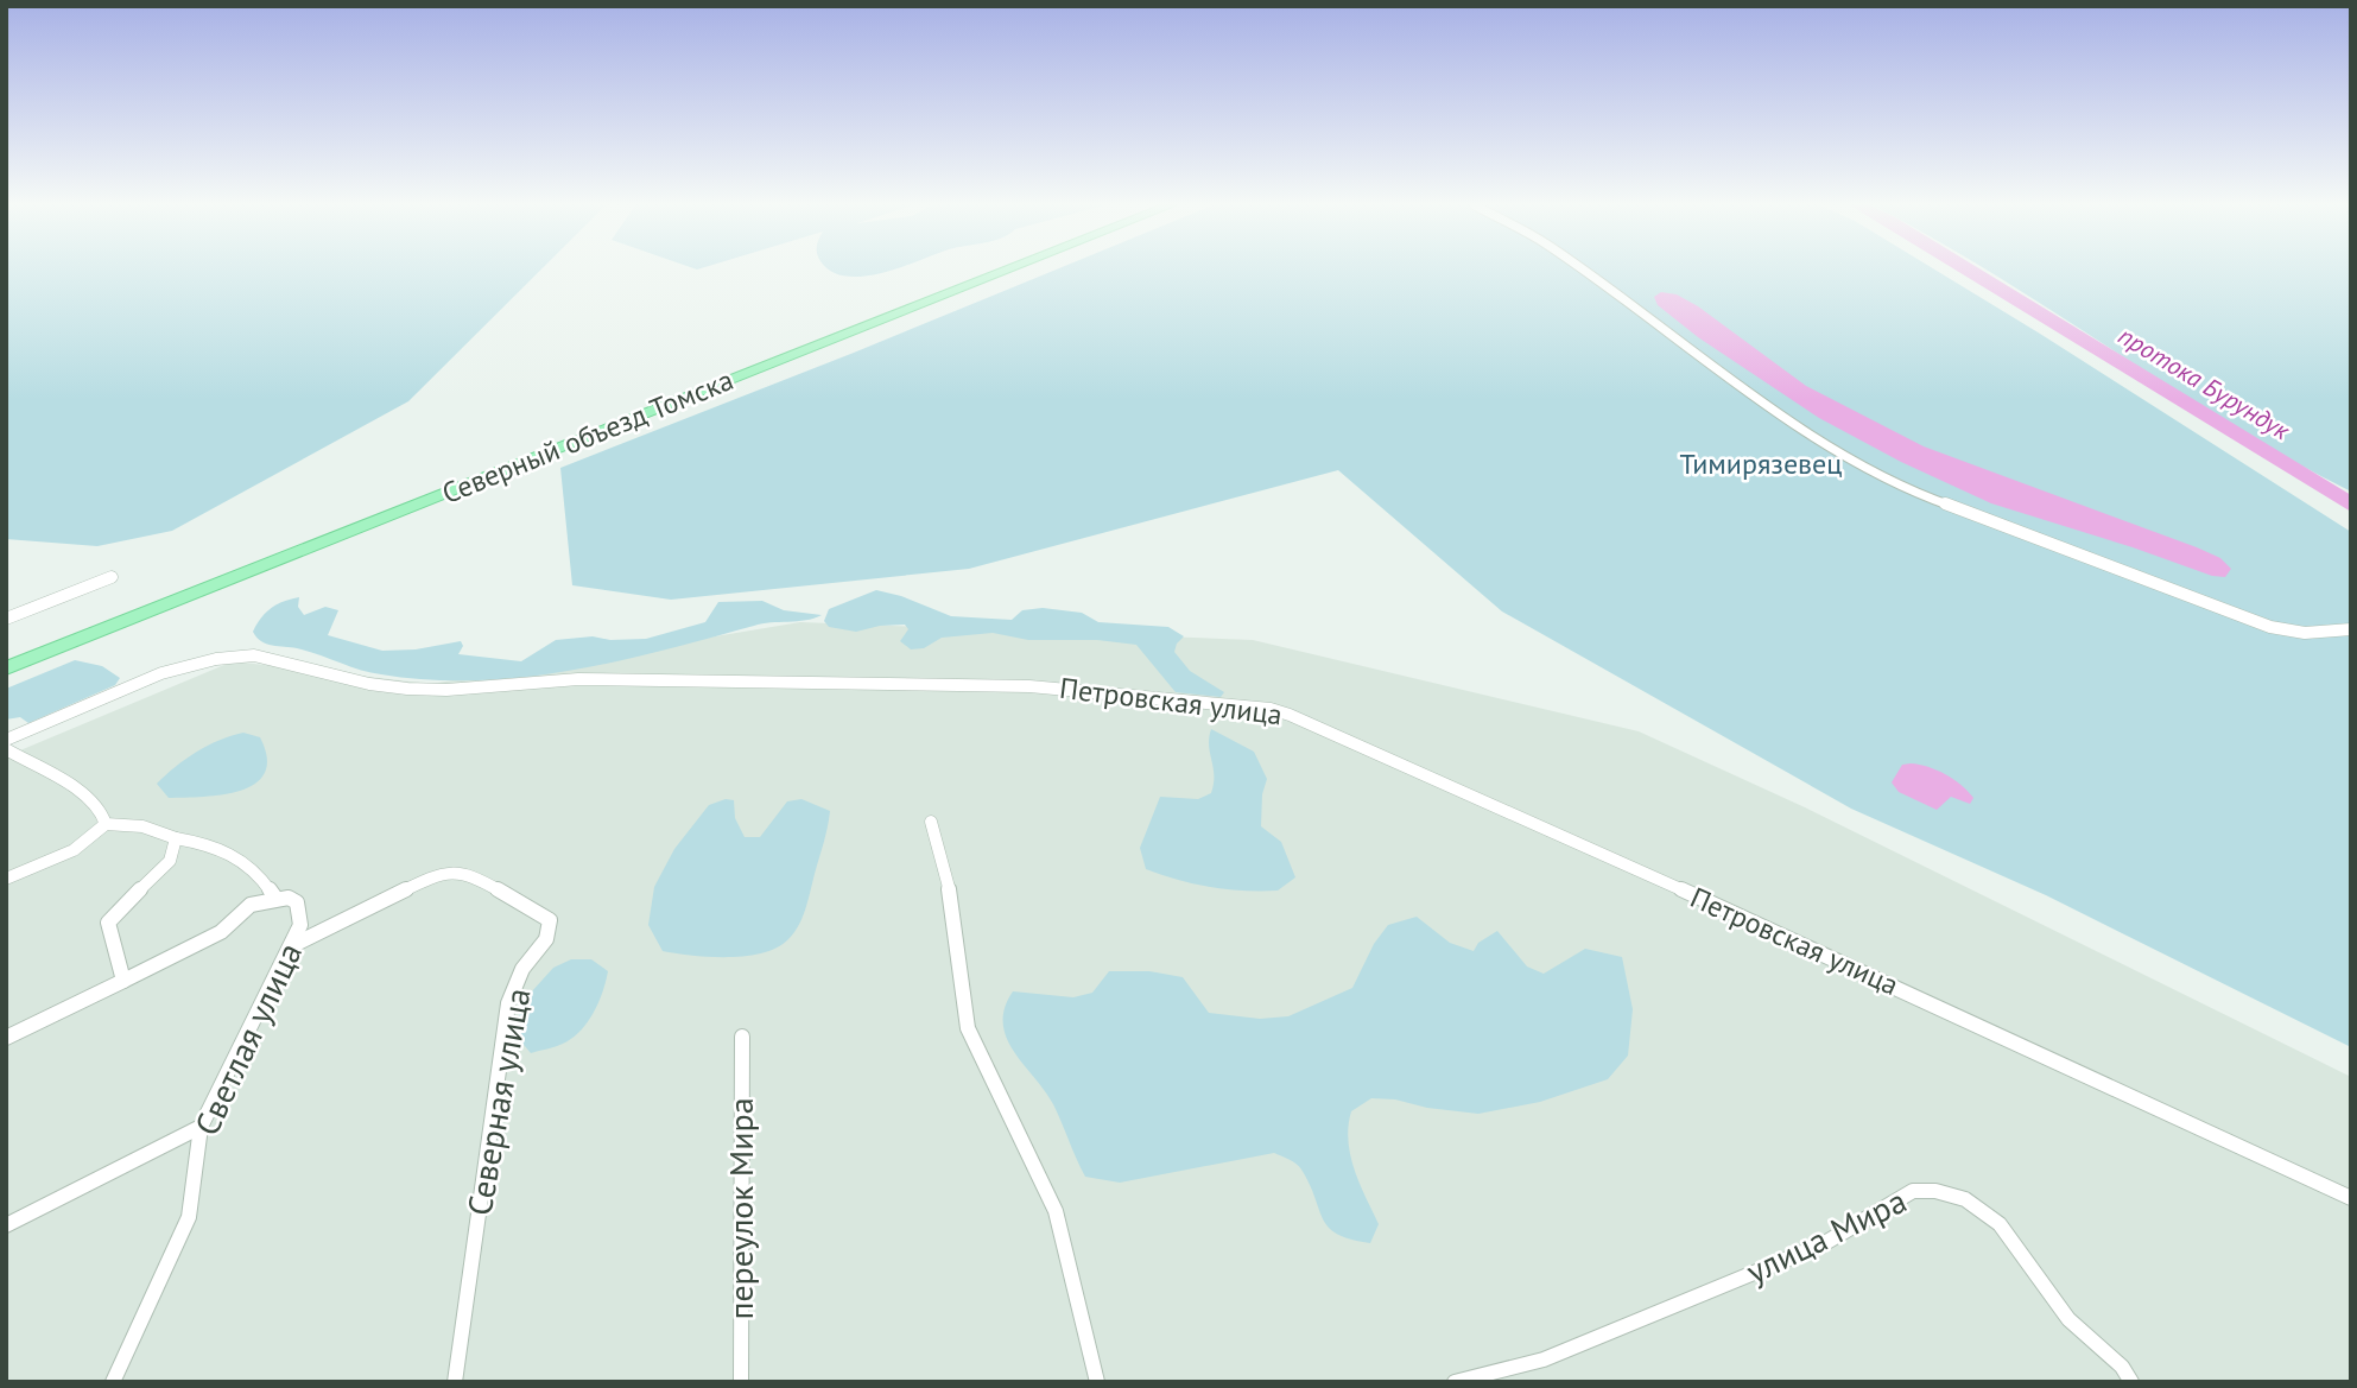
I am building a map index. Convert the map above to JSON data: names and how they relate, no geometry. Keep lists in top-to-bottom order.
{
  "streets": {
    "main road": ["Северный объезд Томска"],
    "street": [
      "Петровская улица",
      "Светлая улица",
      "Северная улица",
      "переулок Мира",
      "улица Мира"
    ]
  },
  "crossings": [
    ["Светлая улица", "Северная улица"]
  ],
  "water": ["протока Бурундук"],
  "parks": ["Тимирязевец"]
}
